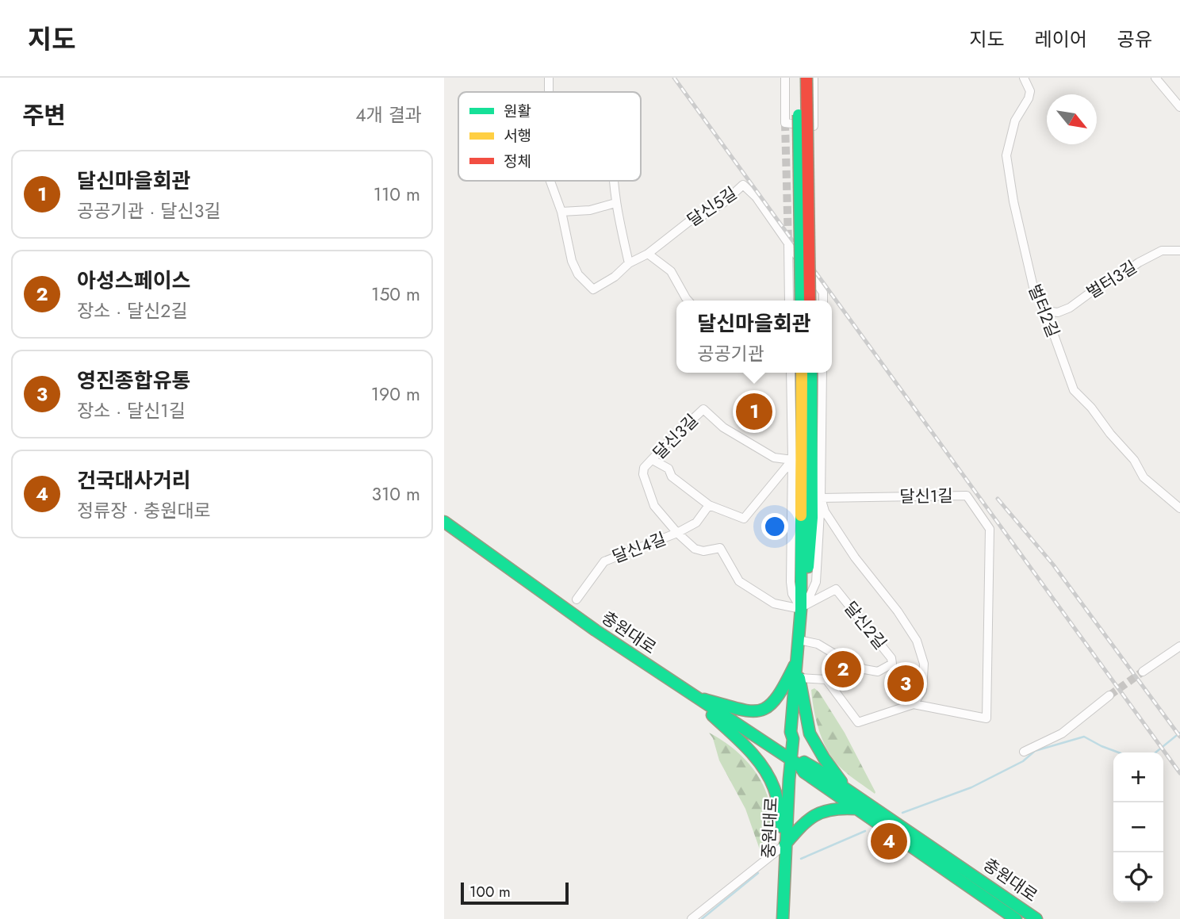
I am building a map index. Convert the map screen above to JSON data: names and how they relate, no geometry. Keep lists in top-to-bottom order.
{
  "streets": {
    "street": [
      "달신5길",
      "벌터3길",
      "벌터2길",
      "달신3길",
      "달신1길",
      "달신4길",
      "달신2길",
      "충원대로",
      "중원대로"
    ]
  },
  "crossings": [
    ["벌터3길", "벌터2길"],
    ["달신3길", "달신4길"],
    ["달신3길", "달신2길"],
    ["달신3길", "중원대로"],
    ["달신1길", "중원대로"],
    ["달신2길", "중원대로"],
    ["충원대로", "중원대로"]
  ],
  "legend": ["원활", "서행", "정체"],
  "scale_bar": "100 m",
  "north": "bottom right",
  "page": {
    "header": "지도",
    "nav": ["지도", "레이어", "공유"],
    "heading": ["주변", "4개 결과"],
    "list": [
      {
        "mark": "1",
        "name": "달신마을회관",
        "note": "공공기관 · 달신3길",
        "value": "110 m"
      },
      {
        "mark": "2",
        "name": "아성스페이스",
        "note": "장소 · 달신2길",
        "value": "150 m"
      },
      {
        "mark": "3",
        "name": "영진종합유통",
        "note": "장소 · 달신1길",
        "value": "190 m"
      },
      {
        "mark": "4",
        "name": "건국대사거리",
        "note": "정류장 · 충원대로",
        "value": "310 m"
      }
    ],
    "popup": ["달신마을회관", "공공기관"],
    "pins": [
      "1",
      "2",
      "3",
      "4"
    ],
    "map_buttons": ["+", "−"],
    "scale": "100 m"
  }
}
